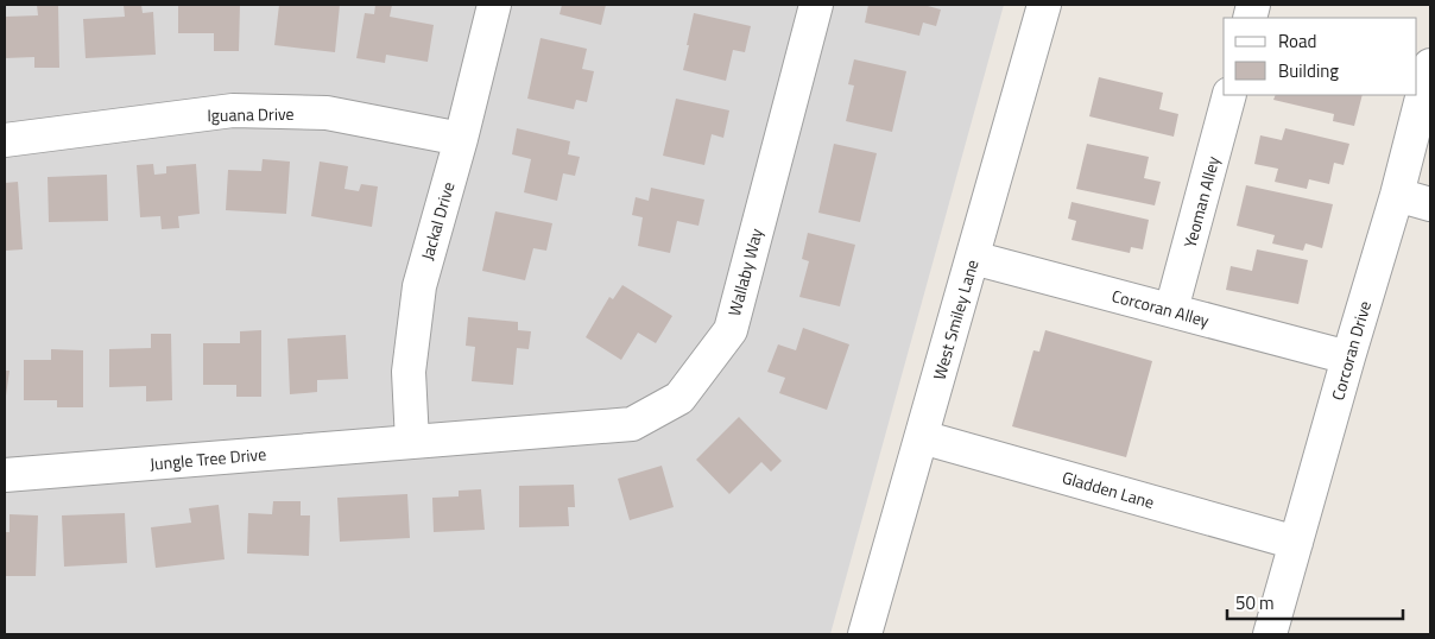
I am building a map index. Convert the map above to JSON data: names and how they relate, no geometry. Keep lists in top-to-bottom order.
{
  "streets": {
    "street": [
      "Iguana Drive",
      "Yeoman Alley",
      "Jackal Drive",
      "Wallaby Way",
      "Corcoran Alley",
      "West Smiley Lane",
      "Corcoran Drive",
      "Jungle Tree Drive",
      "Gladden Lane"
    ]
  },
  "crossings": [
    ["Iguana Drive", "Jackal Drive"],
    ["Yeoman Alley", "Corcoran Alley"],
    ["Jackal Drive", "Wallaby Way"],
    ["Jackal Drive", "Jungle Tree Drive"],
    ["Wallaby Way", "Jungle Tree Drive"],
    ["Corcoran Alley", "West Smiley Lane"],
    ["Corcoran Alley", "Corcoran Drive"],
    ["West Smiley Lane", "Gladden Lane"],
    ["Corcoran Drive", "Gladden Lane"]
  ],
  "legend": ["Road", "Building"],
  "scale_bar": "50 m"
}
